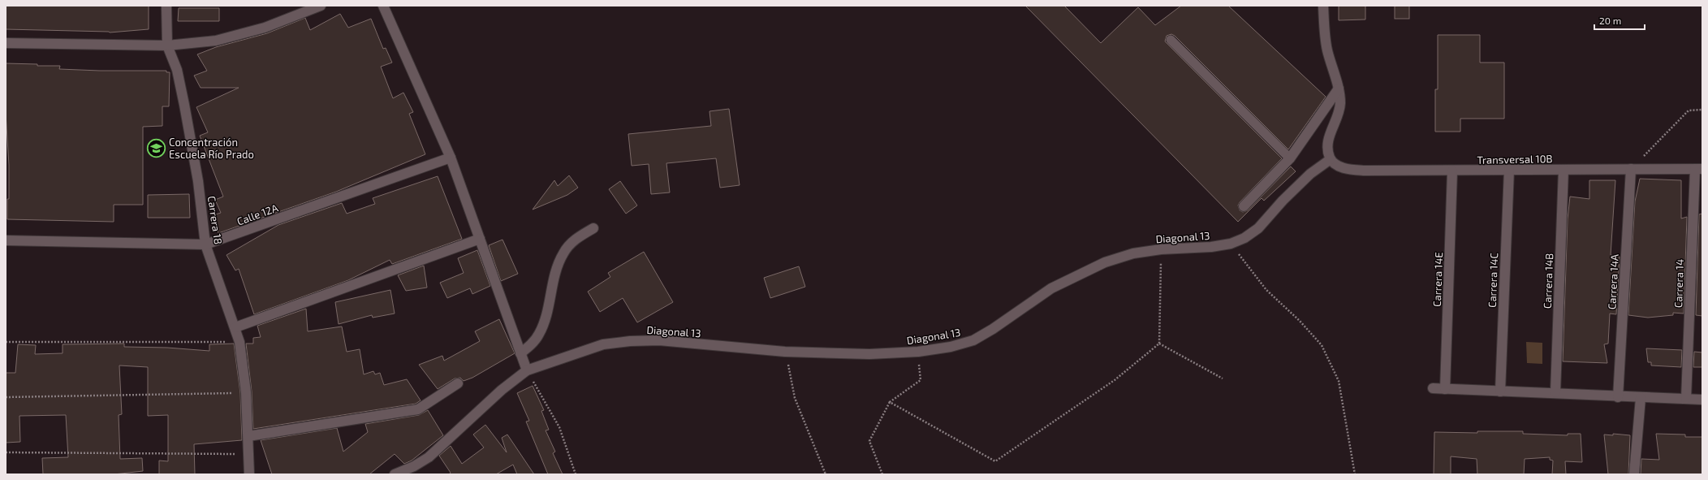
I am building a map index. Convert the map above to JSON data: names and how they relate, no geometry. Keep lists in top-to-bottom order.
{
  "streets": {
    "street": [
      "Transversal 10B",
      "Calle 12A",
      "Carrera 18",
      "Diagonal 13",
      "Carrera 14E",
      "Carrera 14C",
      "Carrera 14B",
      "Carrera 14A",
      "Carrera 14"
    ]
  },
  "crossings": [
    ["Transversal 10B", "Diagonal 13"],
    ["Transversal 10B", "Carrera 14E"],
    ["Transversal 10B", "Carrera 14C"],
    ["Transversal 10B", "Carrera 14B"],
    ["Transversal 10B", "Carrera 14A"],
    ["Transversal 10B", "Carrera 14"],
    ["Calle 12A", "Carrera 18"]
  ],
  "places": {
    "school or university": ["Concentración Escuela Río Prado"]
  },
  "scale_bar": "20 m"
}
